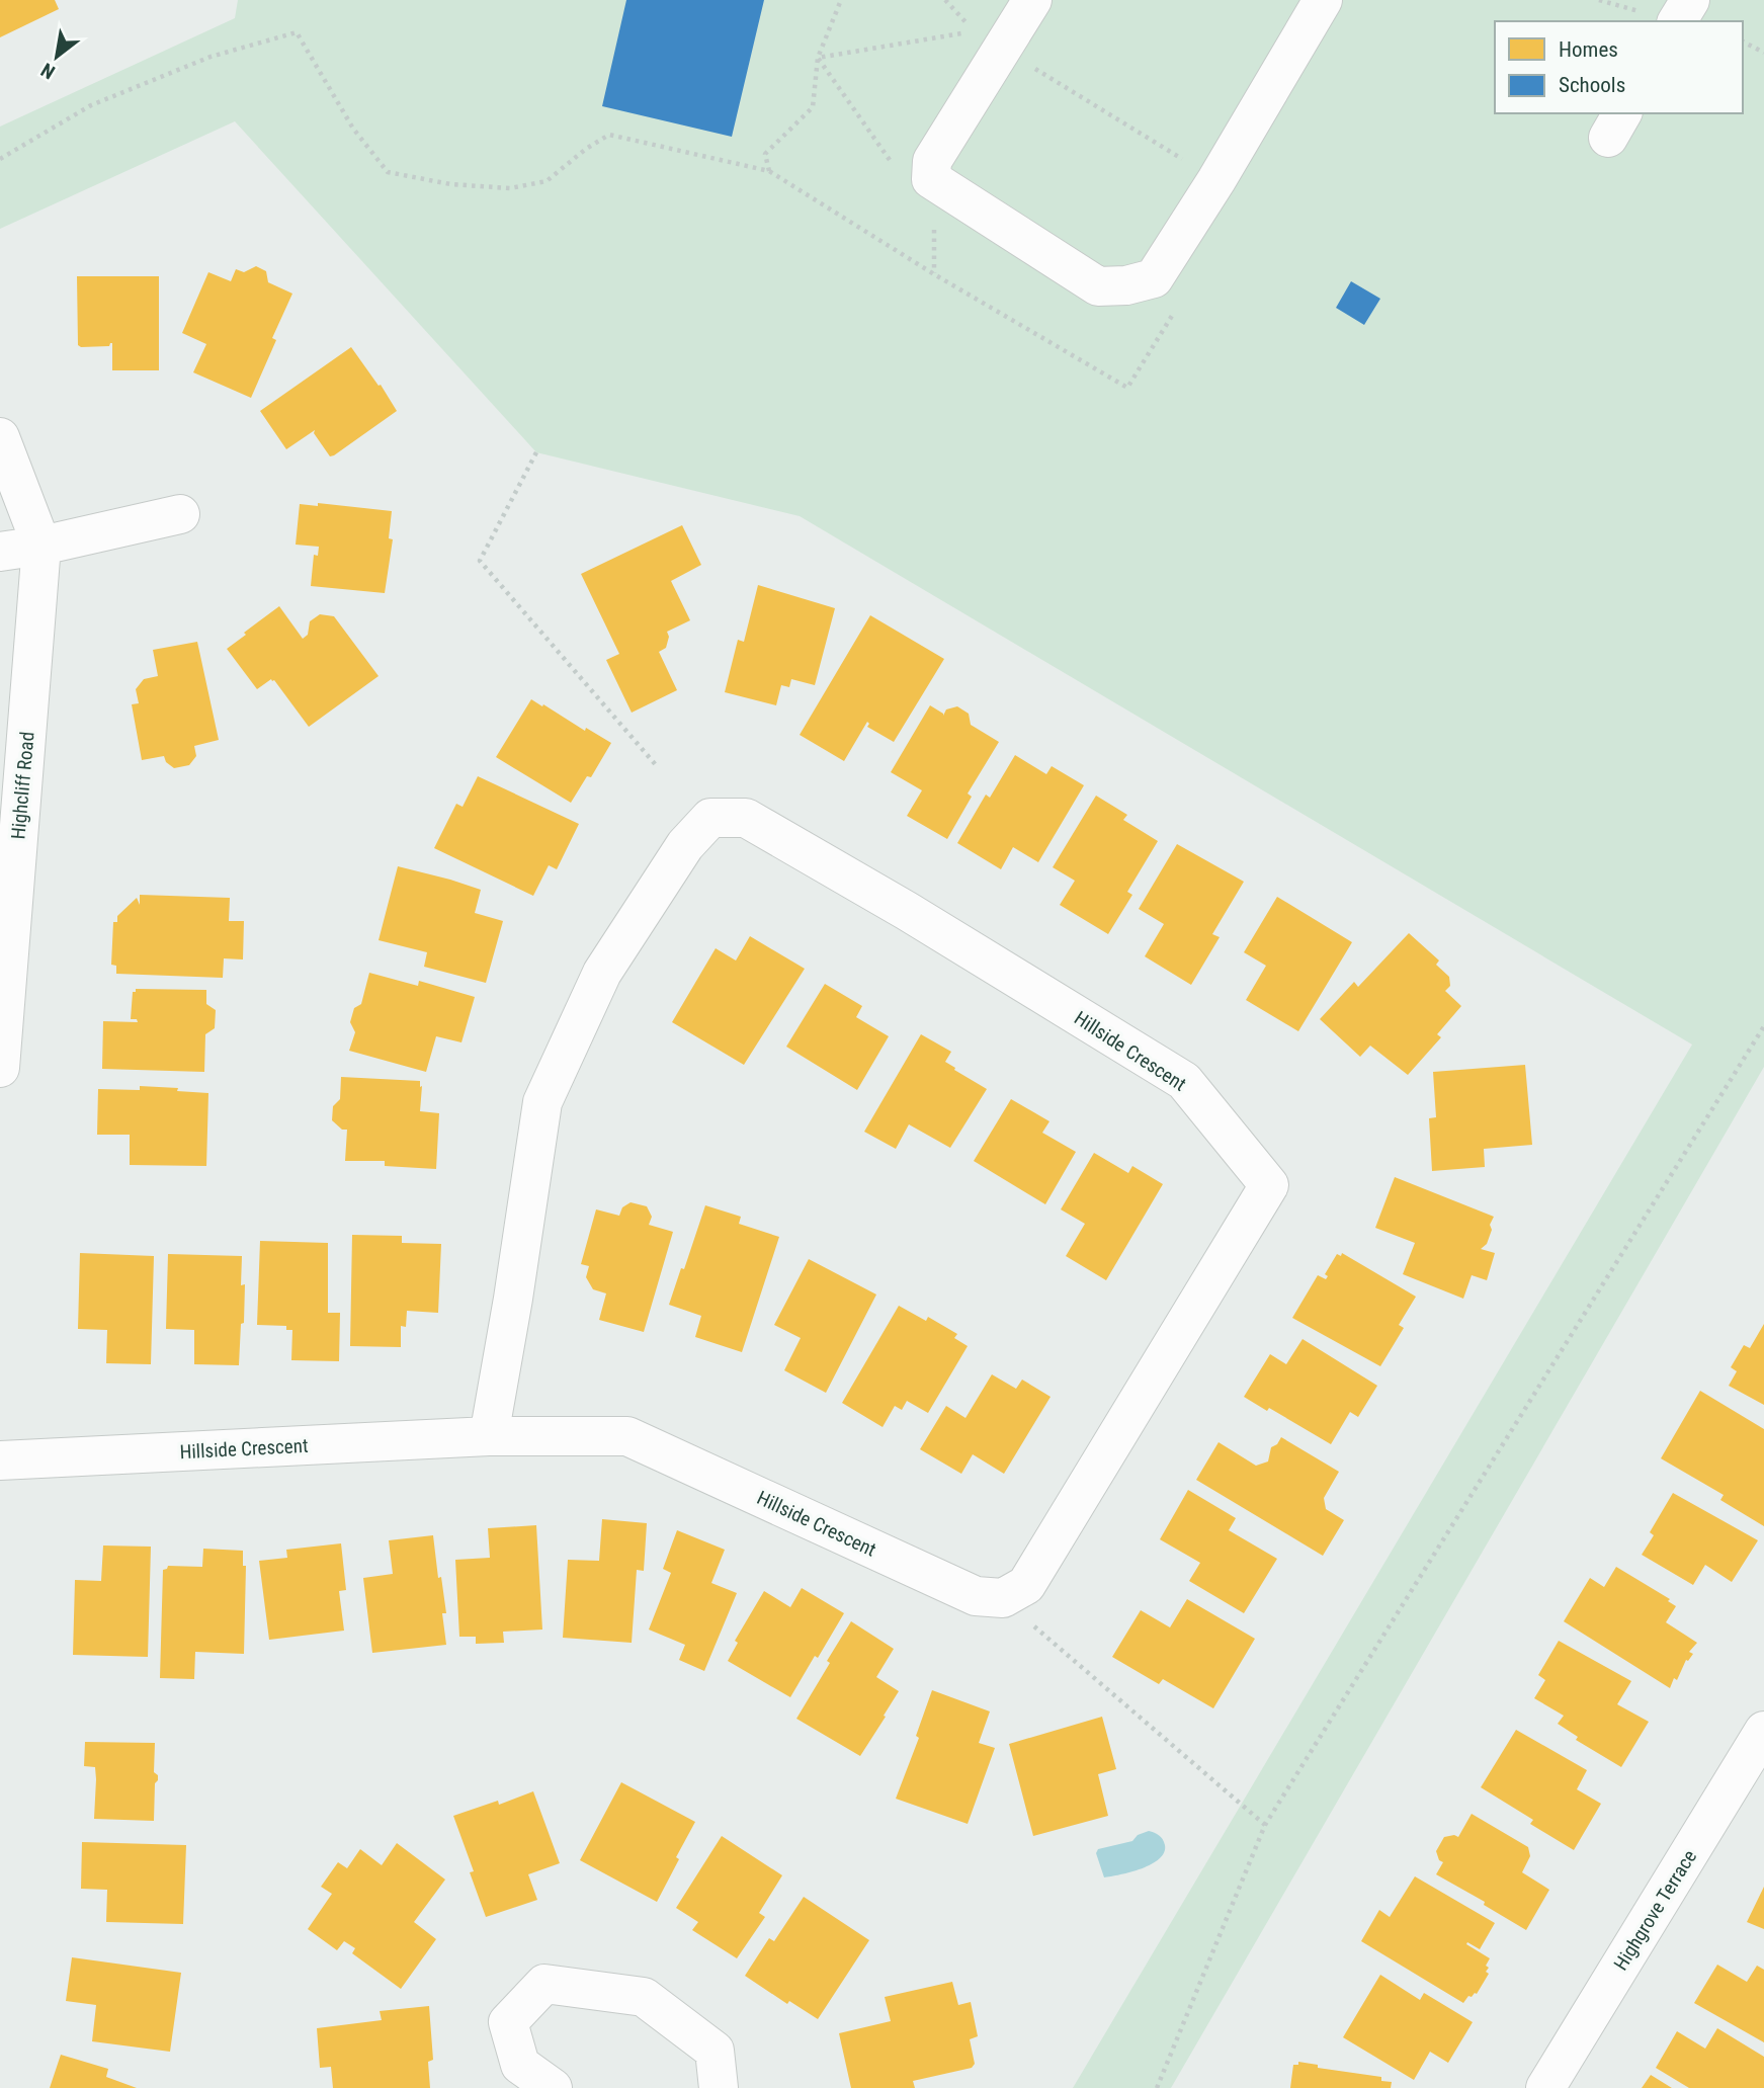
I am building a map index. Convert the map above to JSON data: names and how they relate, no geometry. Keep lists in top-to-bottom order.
{
  "streets": {
    "street": ["Highcliff Road", "Hillside Crescent", "Highgrove Terrace"]
  },
  "legend": ["Homes", "Schools"],
  "north": "bottom left"
}
